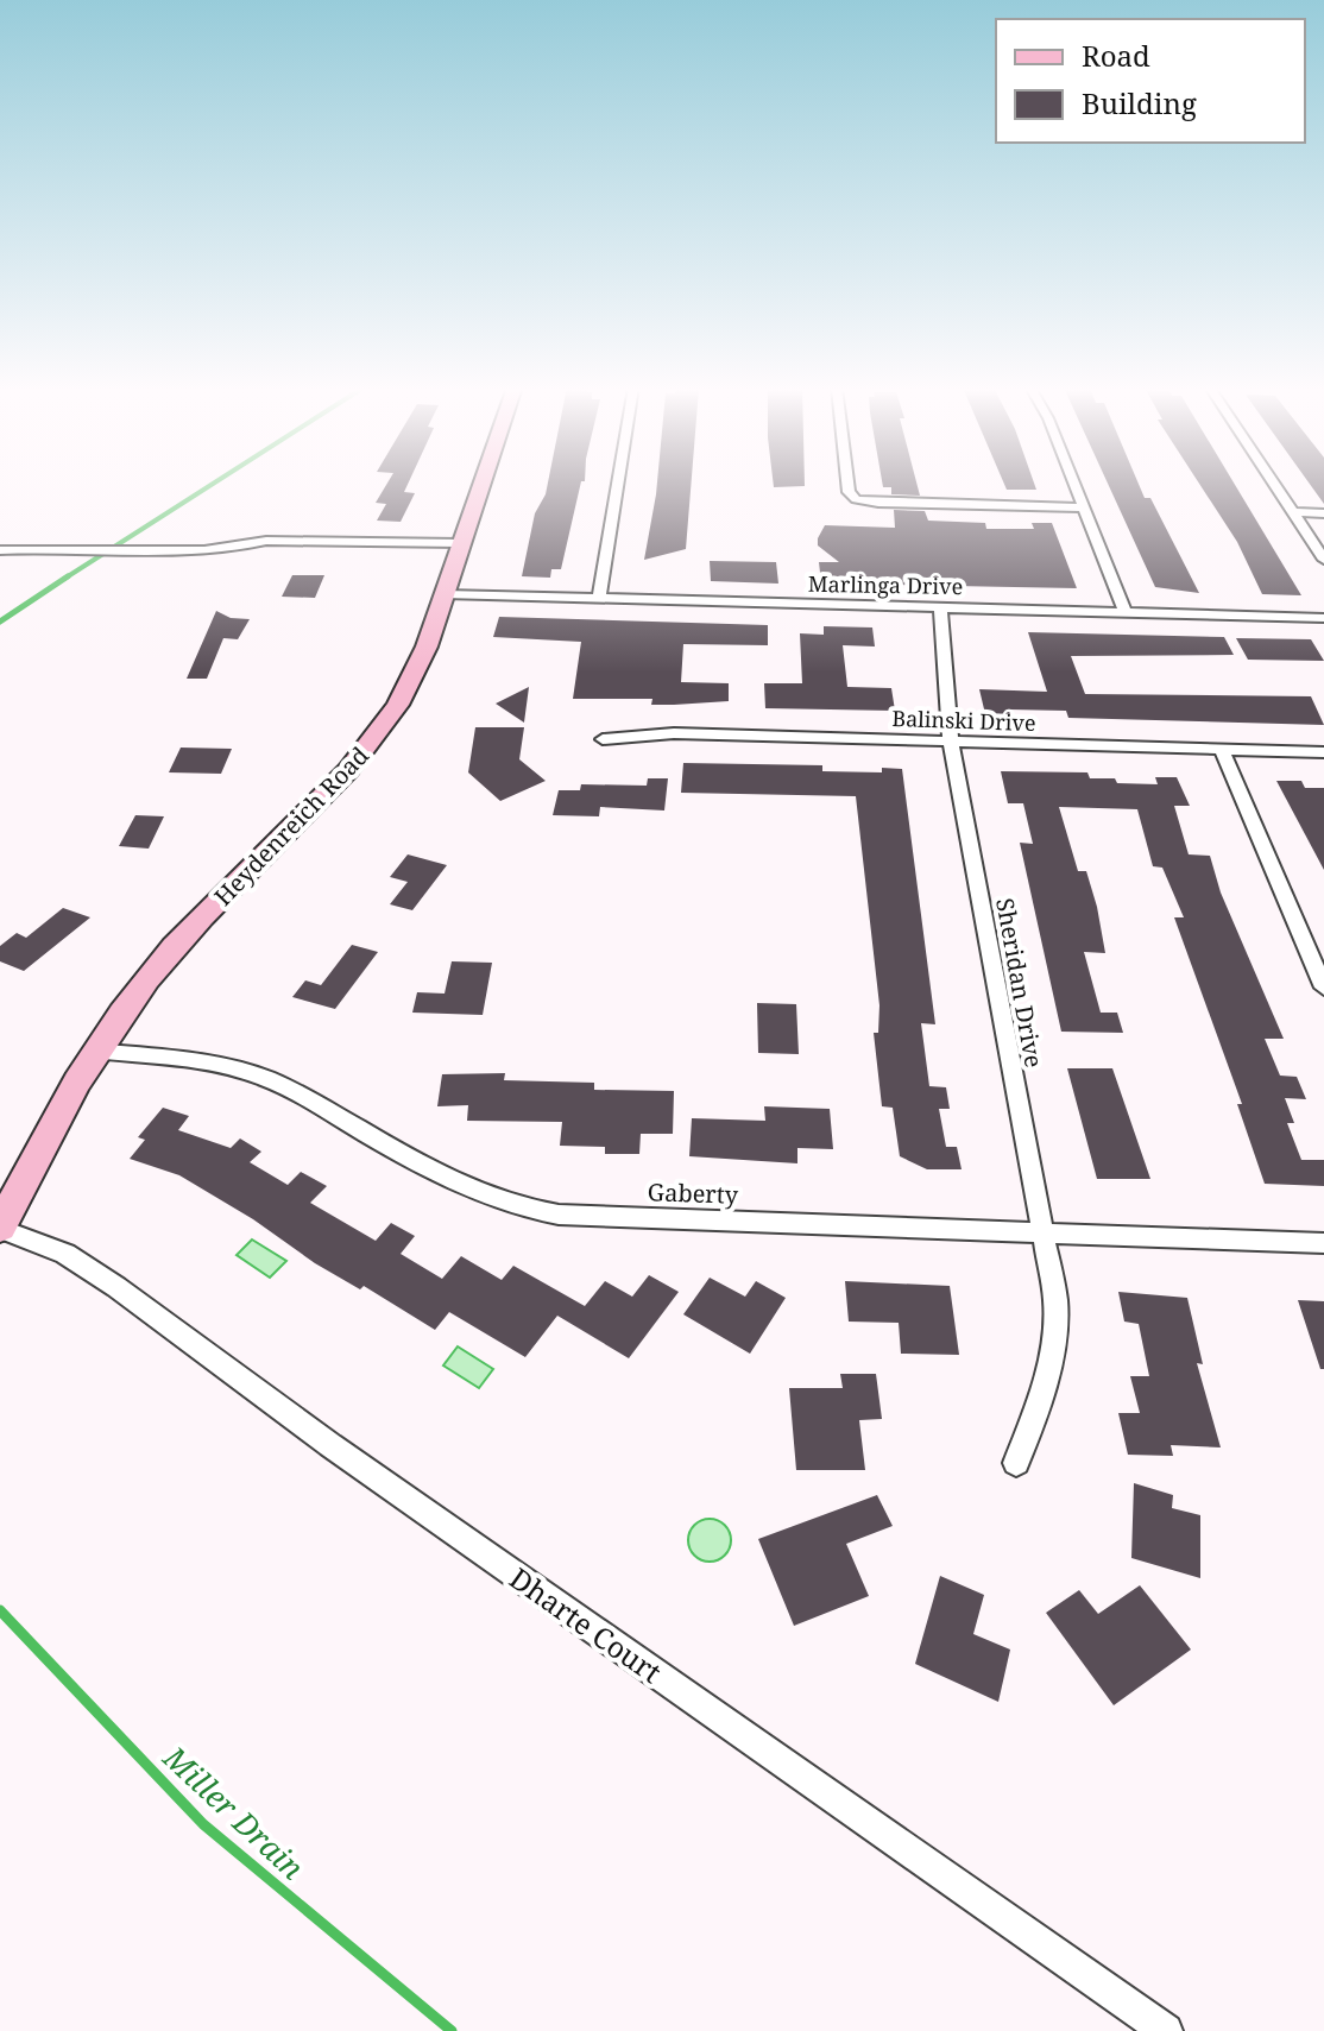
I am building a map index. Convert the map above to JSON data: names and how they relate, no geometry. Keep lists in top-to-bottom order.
{
  "streets": {
    "street": [
      "Marlinga Drive",
      "Balinski Drive",
      "Heydenreich Road",
      "Sheridan Drive",
      "Gaberty",
      "Dharte Court"
    ]
  },
  "crossings": [
    ["Marlinga Drive", "Heydenreich Road"],
    ["Marlinga Drive", "Sheridan Drive"],
    ["Balinski Drive", "Sheridan Drive"],
    ["Heydenreich Road", "Gaberty"],
    ["Heydenreich Road", "Dharte Court"],
    ["Sheridan Drive", "Gaberty"]
  ],
  "water": ["Miller Drain"],
  "legend": ["Road", "Building"]
}
